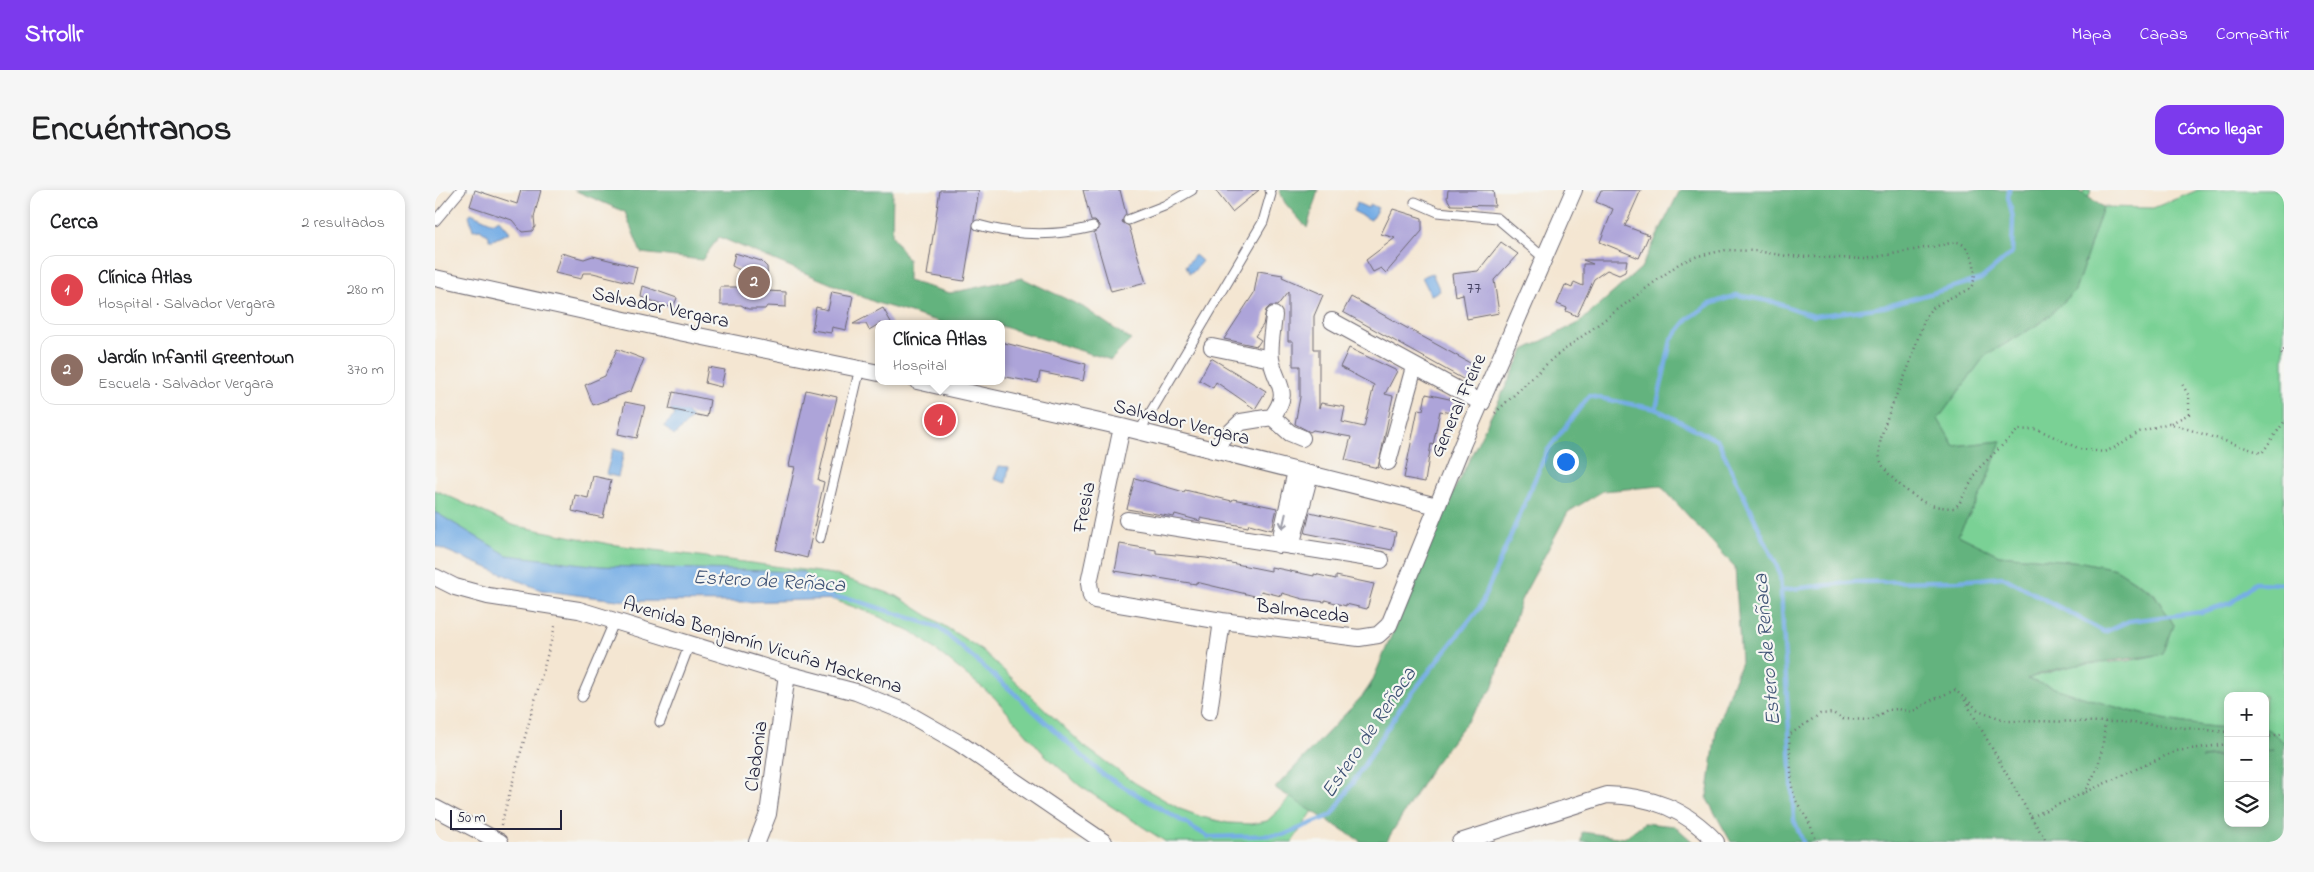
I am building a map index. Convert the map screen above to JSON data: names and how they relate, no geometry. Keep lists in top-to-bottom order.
{
  "streets": {
    "street": [
      "Salvador Vergara",
      "General Freire",
      "Fresia",
      "Balmaceda",
      "Avenida Benjamín Vicuña Mackenna",
      "Cladonia"
    ]
  },
  "crossings": [
    ["Salvador Vergara", "General Freire"],
    ["Salvador Vergara", "Fresia"],
    ["General Freire", "Balmaceda"],
    ["Fresia", "Balmaceda"],
    ["Avenida Benjamín Vicuña Mackenna", "Cladonia"]
  ],
  "water": ["Estero de Reñaca"],
  "house_numbers": ["77"],
  "scale_bar": "50 m",
  "page": {
    "header": "Strollr",
    "nav": ["Mapa", "Capas", "Compartir"],
    "title": "Encuéntranos",
    "buttons": "Cómo llegar",
    "heading": ["Cerca", "2 resultados"],
    "list": [
      {
        "mark": "1",
        "name": "Clínica Atlas",
        "note": "Hospital · Salvador Vergara",
        "value": "280 m"
      },
      {
        "mark": "2",
        "name": "Jardín Infantil Greentown",
        "note": "Escuela · Salvador Vergara",
        "value": "370 m"
      }
    ],
    "pins": ["2", "1"],
    "popup": ["Clínica Atlas", "Hospital"],
    "map_buttons": ["+", "−"],
    "scale": "50 m"
  }
}
